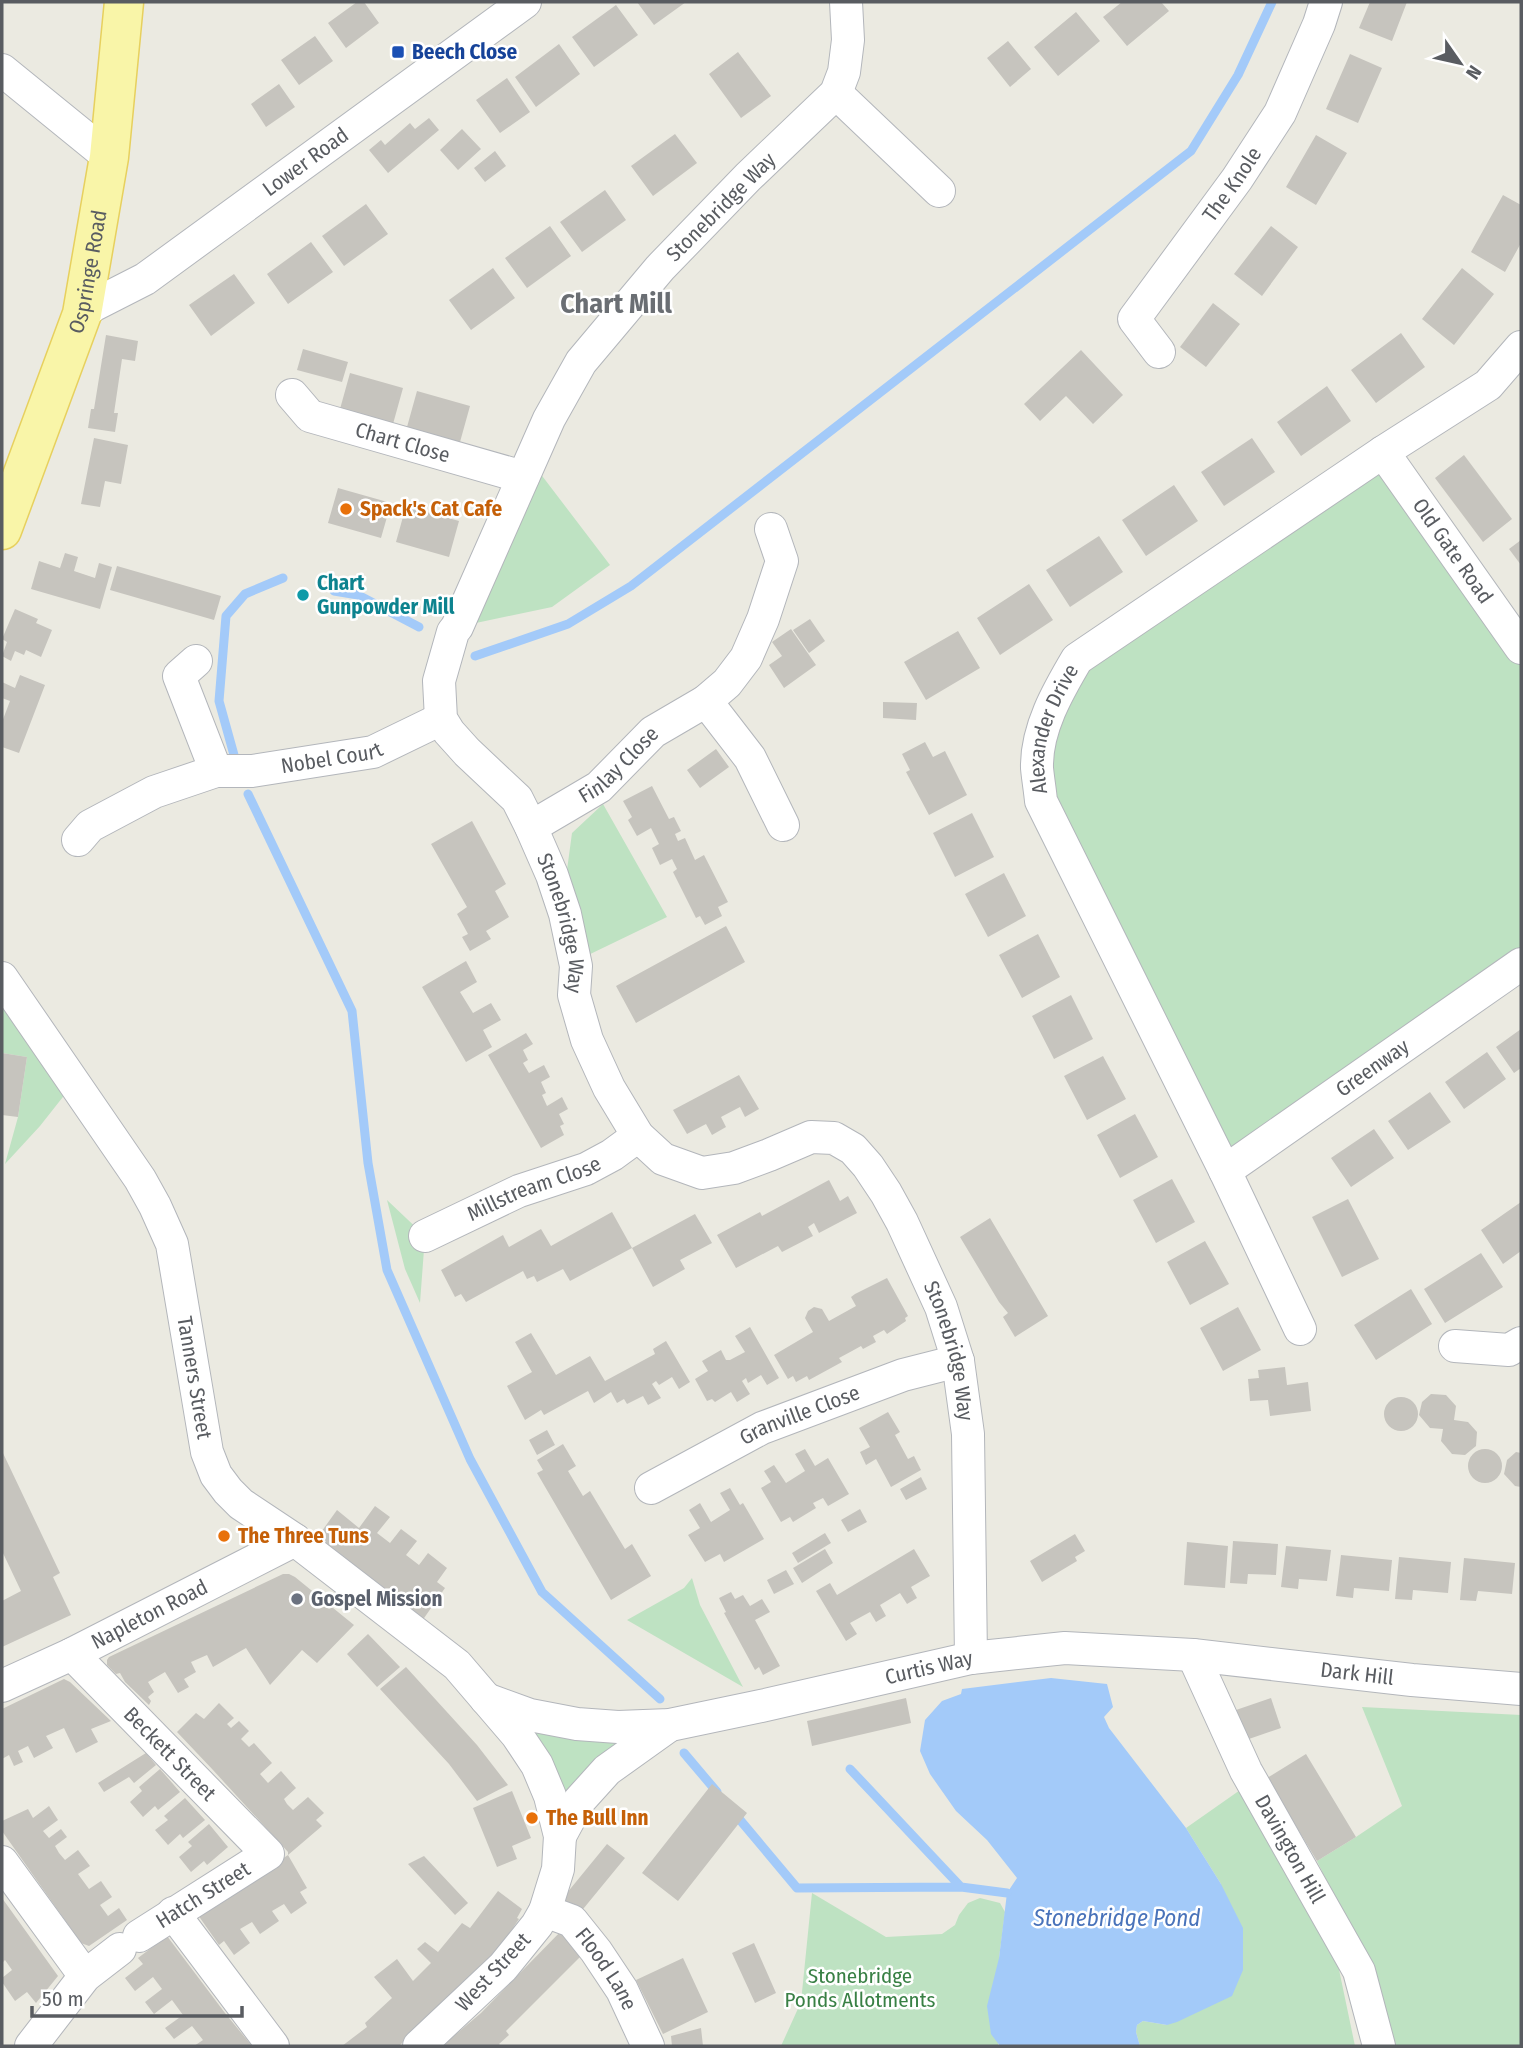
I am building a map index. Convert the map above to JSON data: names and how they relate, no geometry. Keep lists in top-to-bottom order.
{
  "streets": {
    "main road": ["Ospringe Road"],
    "street": [
      "Lower Road",
      "The Knole",
      "Stonebridge Way",
      "Chart Close",
      "Old Gate Road",
      "Alexander Drive",
      "Nobel Court",
      "Finlay Close",
      "Greenway",
      "Millstream Close",
      "Tanners Street",
      "Granville Close",
      "Napleton Road",
      "Curtis Way",
      "Dark Hill",
      "Beckett Street",
      "Davington Hill",
      "Hatch Street",
      "Flood Lane",
      "West Street"
    ]
  },
  "crossings": [
    ["Lower Road", "Ospringe Road"],
    ["Stonebridge Way", "Chart Close"],
    ["Stonebridge Way", "Nobel Court"],
    ["Stonebridge Way", "Finlay Close"],
    ["Stonebridge Way", "Millstream Close"],
    ["Stonebridge Way", "Granville Close"],
    ["Stonebridge Way", "Curtis Way"],
    ["Old Gate Road", "Alexander Drive"],
    ["Alexander Drive", "Greenway"],
    ["Tanners Street", "Napleton Road"],
    ["Tanners Street", "West Street"],
    ["Napleton Road", "Beckett Street"],
    ["Curtis Way", "Dark Hill"],
    ["Curtis Way", "Davington Hill"],
    ["Dark Hill", "Davington Hill"],
    ["Beckett Street", "Hatch Street"],
    ["Flood Lane", "West Street"]
  ],
  "districts": ["Chart Mill"],
  "water": ["Stonebridge Pond"],
  "parks": ["Stonebridge Ponds Allotments"],
  "places": {
    "transit": ["Beech Close"],
    "other": [
      "Spack's Cat Cafe",
      "Chart Gunpowder Mill",
      "The Three Tuns",
      "Gospel Mission",
      "The Bull Inn"
    ]
  },
  "scale_bar": "50 m",
  "north": "bottom right"
}
